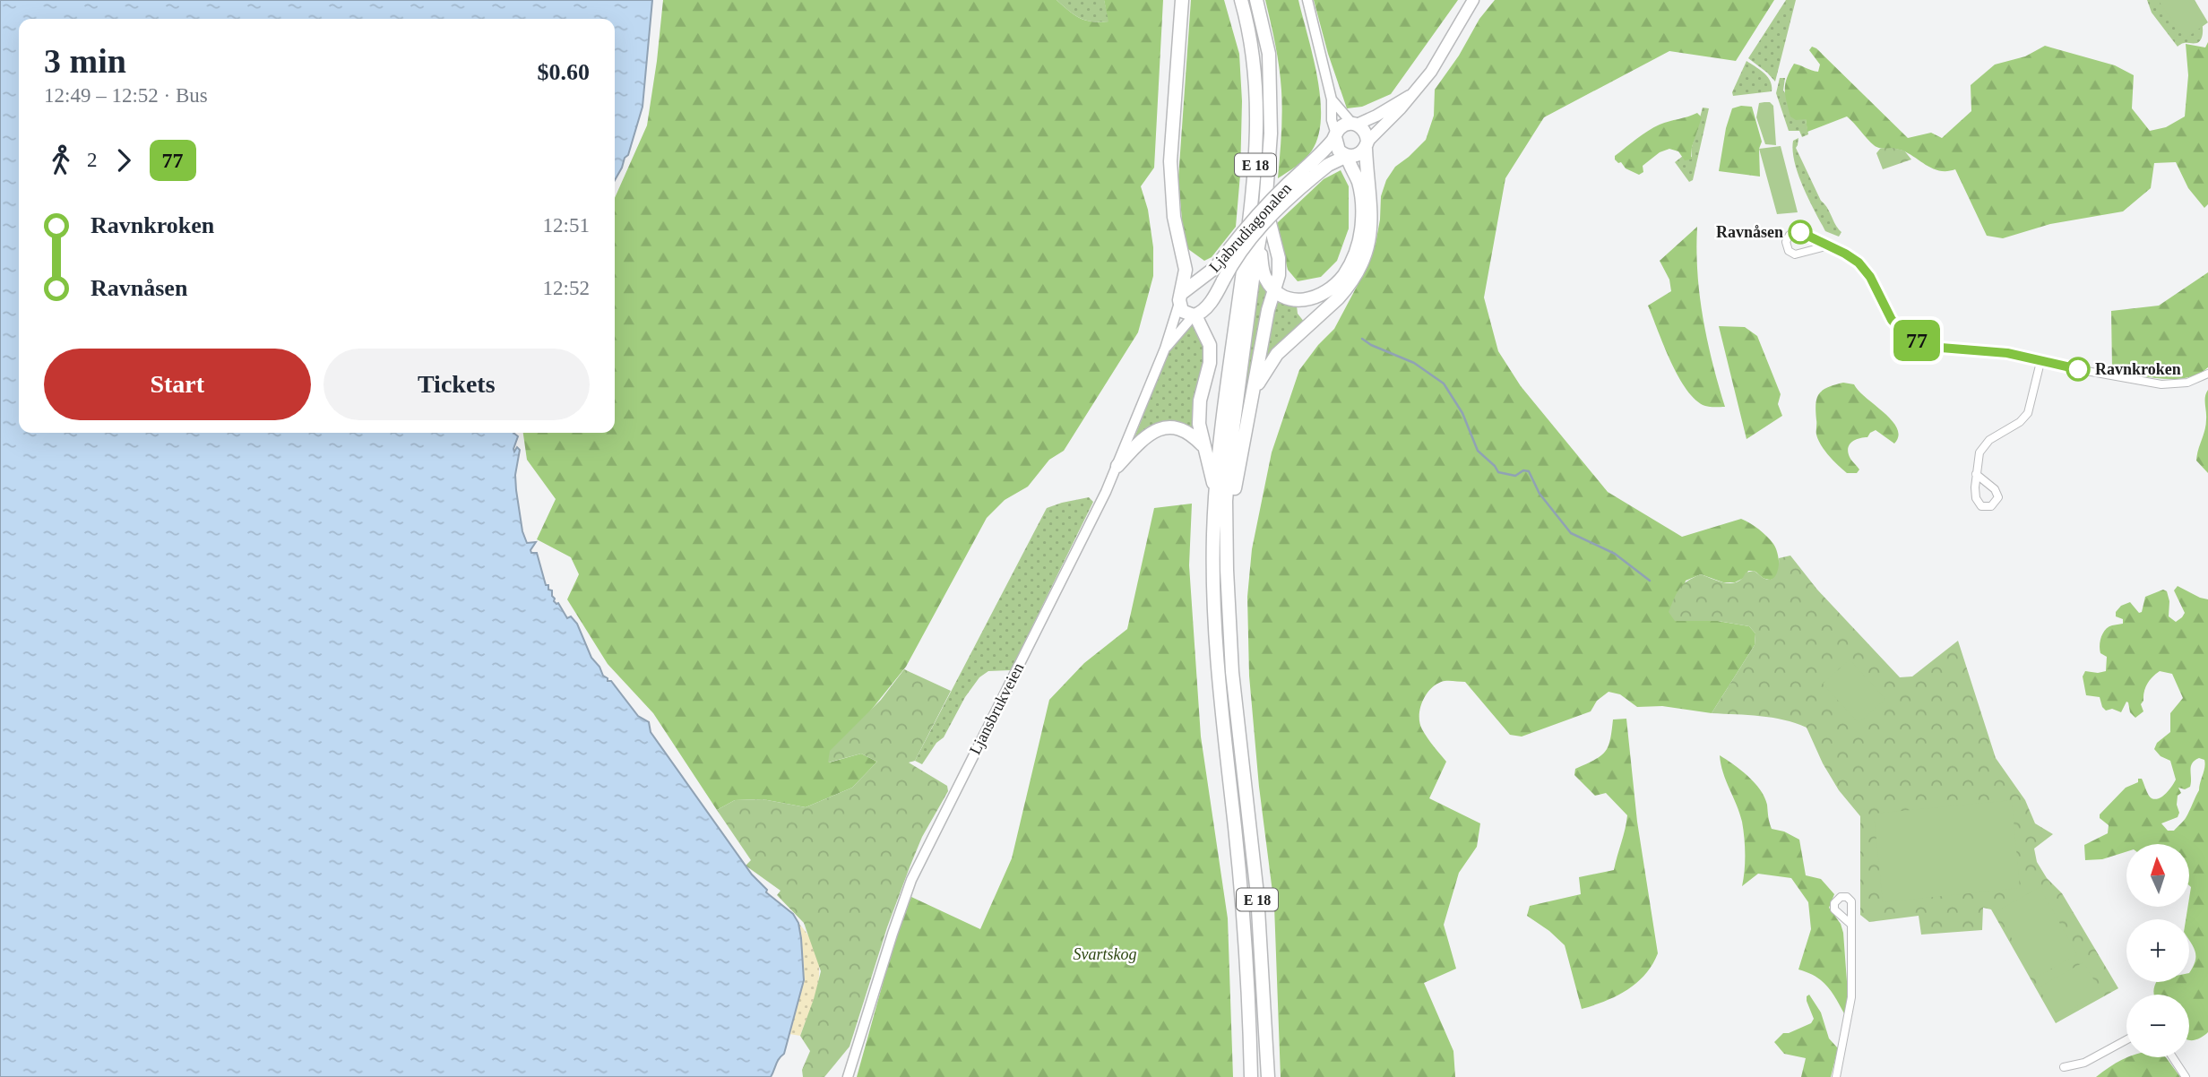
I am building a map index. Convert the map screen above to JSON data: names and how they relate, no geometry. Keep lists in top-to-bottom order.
{
  "streets": {
    "highway": ["E 18", "Ljabrudiagonalen"],
    "main road": ["Ljansbrukveien"]
  },
  "crossings": [
    ["E 18", "Ljabrudiagonalen"],
    ["E 18", "Ljansbrukveien"],
    ["Ljabrudiagonalen", "Ljansbrukveien"]
  ],
  "parks": ["Svartskog"],
  "places": ["Ravnåsen", "Ravnkroken"],
  "lines": ["bus line 77"],
  "north": "top",
  "page": {
    "on_map": "77",
    "heading": ["3 min", "12:49 – 12:52 · Bus", "$0.60"],
    "legs": ["2", "77"],
    "list": [
      {
        "name": "Ravnkroken",
        "value": "12:51"
      },
      {
        "name": "Ravnåsen",
        "value": "12:52"
      }
    ],
    "buttons": ["Start", "Tickets"],
    "map_buttons": ["+", "−"]
  }
}
